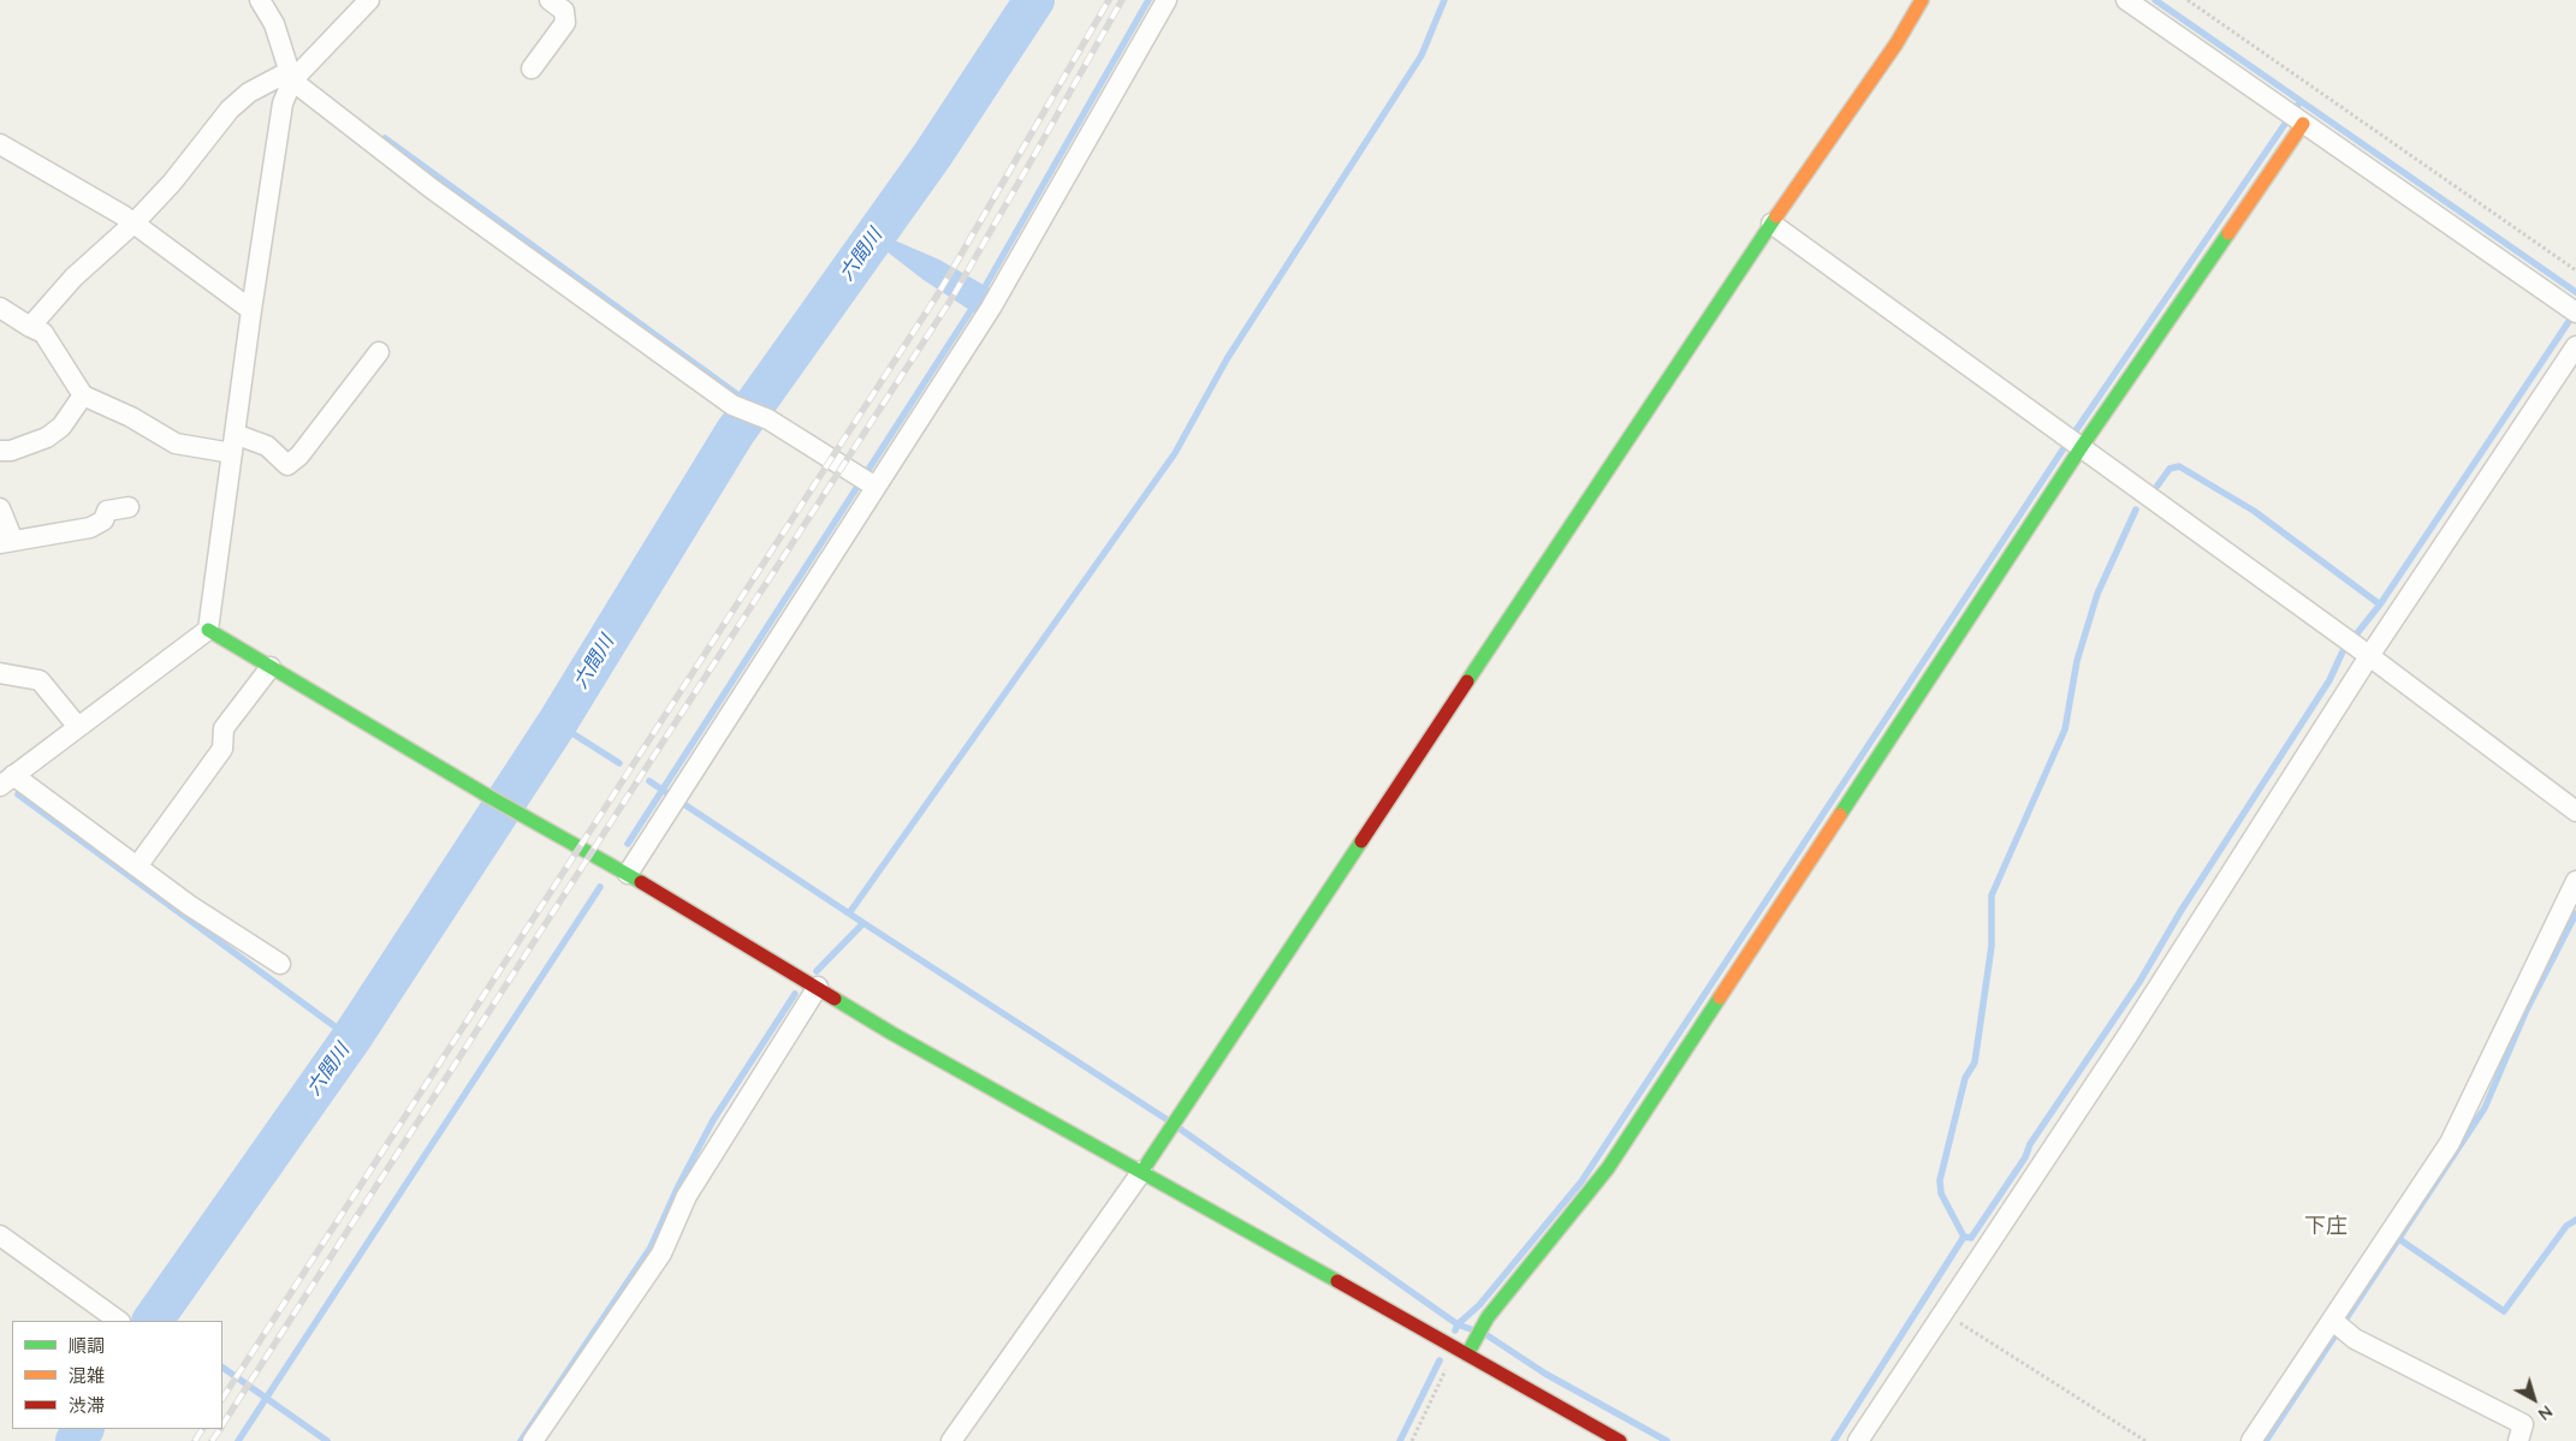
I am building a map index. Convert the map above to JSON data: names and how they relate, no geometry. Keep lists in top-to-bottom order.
{
  "districts": ["下庄"],
  "water": ["六間川"],
  "legend": ["順調", "混雑", "渋滞"],
  "north": "bottom right"
}
